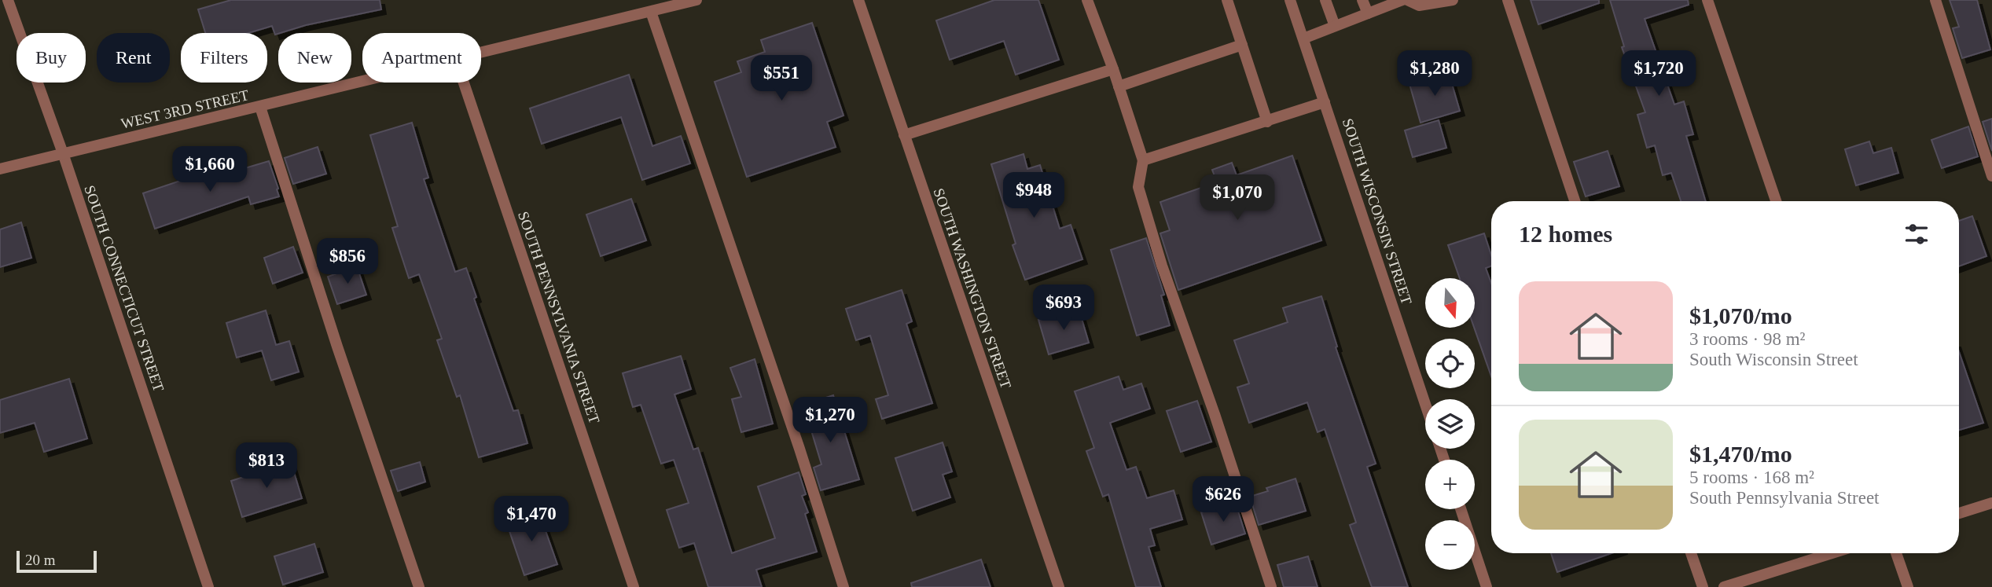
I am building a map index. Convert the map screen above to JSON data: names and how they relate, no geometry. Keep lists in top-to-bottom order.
{
  "streets": {
    "street": [
      "WEST 3RD STREET",
      "SOUTH WISCONSIN STREET",
      "SOUTH CONNECTICUT STREET",
      "SOUTH WASHINGTON STREET",
      "SOUTH PENNSYLVANIA STREET"
    ]
  },
  "crossings": [
    ["WEST 3RD STREET", "SOUTH CONNECTICUT STREET"]
  ],
  "scale_bar": "20 m",
  "north": "bottom",
  "page": {
    "chip": [
      "Buy",
      "Rent",
      "Filters",
      "New",
      "Apartment"
    ],
    "price": [
      "$1,280",
      "$1,720",
      "$551",
      "$1,660",
      "$948",
      "$1,070",
      "$856",
      "$693",
      "$1,270",
      "$813",
      "$626",
      "$1,470"
    ],
    "heading": "12 homes",
    "list": [
      {
        "name": "$1,070/mo",
        "note": "3 rooms · 98 m² · South Wisconsin Street"
      },
      {
        "name": "$1,470/mo",
        "note": "5 rooms · 168 m² · South Pennsylvania Street"
      }
    ],
    "map_buttons": ["+", "−"],
    "scale": "20 m"
  }
}
